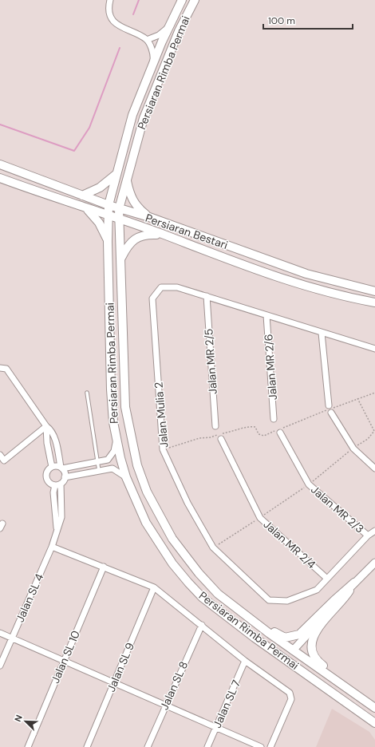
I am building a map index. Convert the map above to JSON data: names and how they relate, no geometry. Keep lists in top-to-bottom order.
{
  "streets": {
    "main road": ["Persiaran Rimba Permai", "Persiaran Bestari"],
    "street": [
      "Jalan MR 2/5",
      "Jalan MR 2/6",
      "Jalan Mulia 2",
      "Jalan MR 2/3",
      "Jalan MR 2/4",
      "Jalan SL 4",
      "Jalan SL 10",
      "Jalan SL 9",
      "Jalan SL 8",
      "Jalan SL 7"
    ]
  },
  "crossings": [
    ["Persiaran Rimba Permai", "Persiaran Bestari"],
    ["Jalan MR 2/5", "Jalan Mulia 2"],
    ["Jalan MR 2/6", "Jalan Mulia 2"],
    ["Jalan Mulia 2", "Jalan MR 2/3"],
    ["Jalan Mulia 2", "Jalan MR 2/4"]
  ],
  "scale_bar": "100 m",
  "north": "top left"
}
